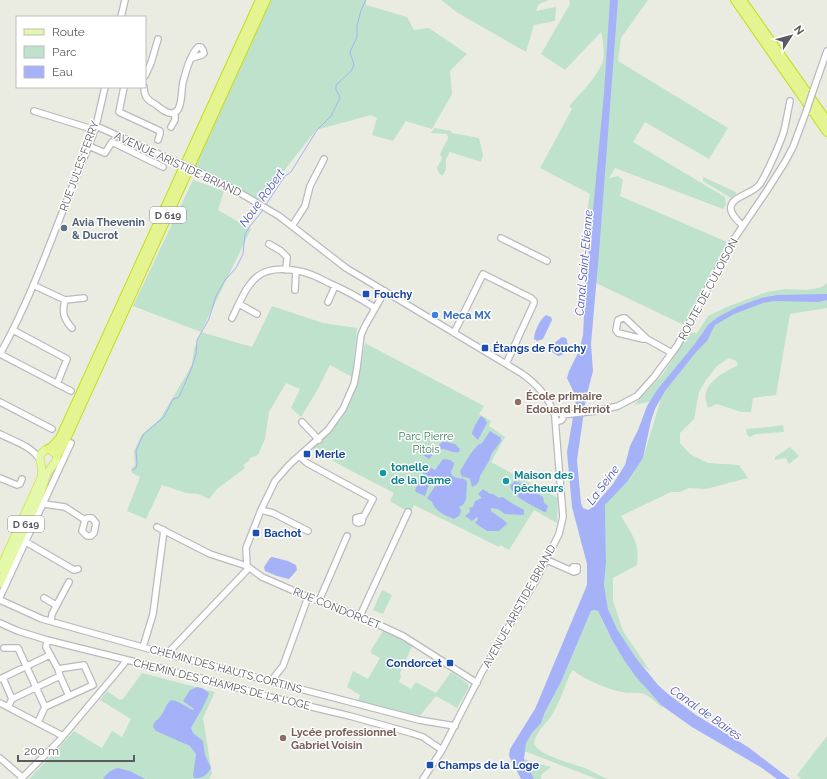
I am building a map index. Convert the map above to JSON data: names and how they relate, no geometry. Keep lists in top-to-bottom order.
{
  "streets": {
    "highway": ["D 619"],
    "street": [
      "AVENUE ARISTIDE BRIAND",
      "RUE JULES FERRY",
      "ROUTE DE CULOISON",
      "RUE CONDORCET",
      "CHEMIN DES HAUTS CORTINS",
      "CHEMIN DES CHAMPS DE LA LOGE"
    ]
  },
  "crossings": [
    ["AVENUE ARISTIDE BRIAND", "RUE JULES FERRY"],
    ["AVENUE ARISTIDE BRIAND", "ROUTE DE CULOISON"],
    ["AVENUE ARISTIDE BRIAND", "RUE CONDORCET"],
    ["AVENUE ARISTIDE BRIAND", "CHEMIN DES HAUTS CORTINS"],
    ["AVENUE ARISTIDE BRIAND", "CHEMIN DES CHAMPS DE LA LOGE"]
  ],
  "water": [
    "Noue Robert",
    "Canal Saint-Etienne",
    "La Seine",
    "Canal de Baires"
  ],
  "parks": ["Parc Pierre Pitois"],
  "places": {
    "other": [
      "Avia Thevenin & Ducrot",
      "Meca MX",
      "École primaire Edouard Herriot",
      "tonelle de la Dame",
      "Maison des pêcheurs",
      "Lycée professionnel Gabriel Voisin"
    ],
    "transit": [
      "Fouchy",
      "Étangs de Fouchy",
      "Merle",
      "Bachot",
      "Condorcet",
      "Champs de la Loge"
    ]
  },
  "legend": ["Route", "Parc", "Eau"],
  "scale_bar": "200 m",
  "north": "top right"
}
